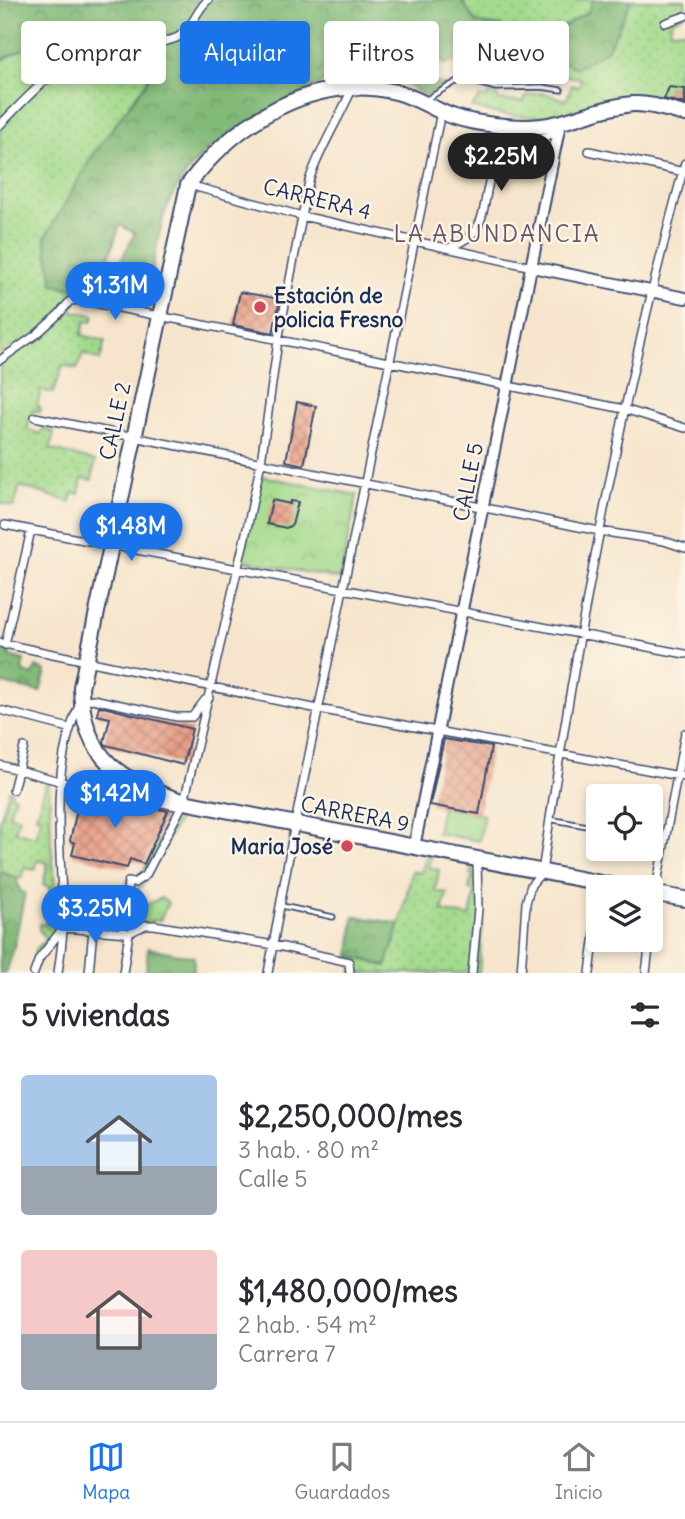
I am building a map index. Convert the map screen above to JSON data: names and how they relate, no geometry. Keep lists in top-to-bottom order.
{
  "streets": {
    "highway": ["CALLE 2", "CARRERA 9"],
    "street": ["CARRERA 4", "CALLE 5"]
  },
  "crossings": [
    ["CARRERA 4", "CALLE 2"],
    ["CARRERA 4", "CALLE 5"],
    ["CALLE 2", "CARRERA 9"],
    ["CALLE 5", "CARRERA 9"]
  ],
  "districts": ["LA ABUNDANCIA"],
  "places": ["Estación de policia Fresno", "Maria José"],
  "page": {
    "chip": [
      "Comprar",
      "Alquilar",
      "Filtros",
      "Nuevo"
    ],
    "price": [
      "$2.25M",
      "$1.31M",
      "$1.48M",
      "$1.42M",
      "$3.25M"
    ],
    "heading": "5 viviendas",
    "list": [
      {
        "name": "$2,250,000/mes",
        "note": "3 hab. · 80 m² · Calle 5"
      },
      {
        "name": "$1,480,000/mes",
        "note": "2 hab. · 54 m² · Carrera 7"
      }
    ],
    "tabs": ["Mapa", "Guardados", "Inicio"]
  }
}
